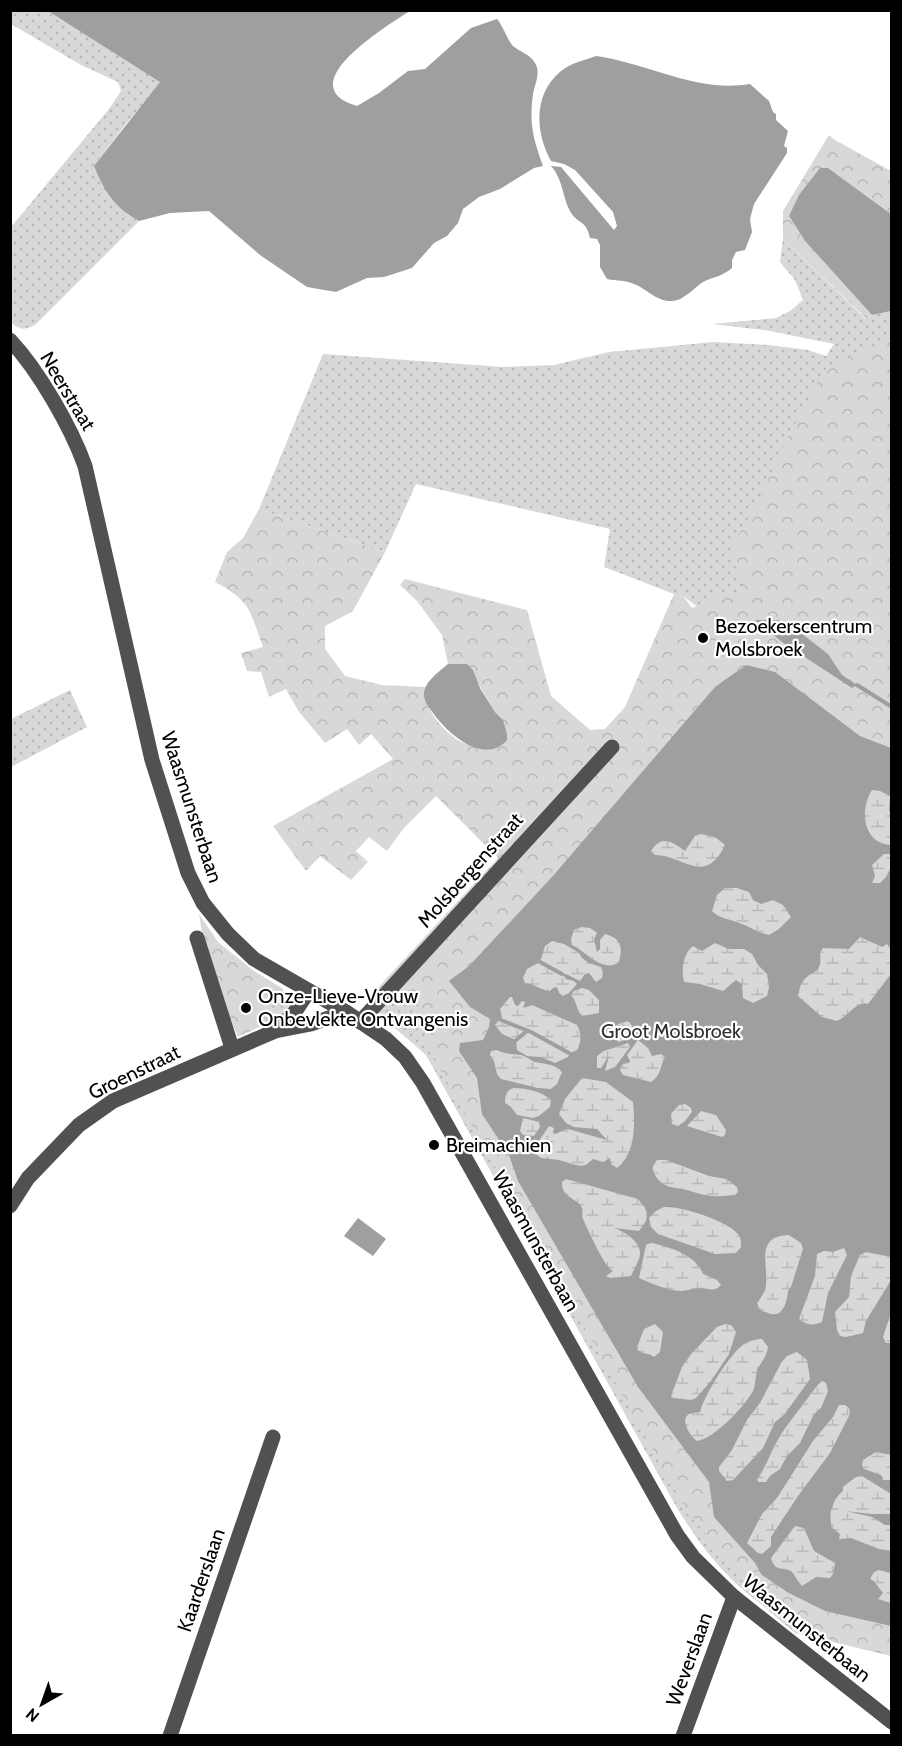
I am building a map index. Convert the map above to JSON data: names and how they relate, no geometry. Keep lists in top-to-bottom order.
{
  "streets": {
    "street": [
      "Neerstraat",
      "Waasmunsterbaan",
      "Molsbergenstraat",
      "Groenstraat",
      "Kaarderslaan",
      "Weverslaan"
    ]
  },
  "crossings": [
    ["Neerstraat", "Waasmunsterbaan"],
    ["Waasmunsterbaan", "Molsbergenstraat"],
    ["Waasmunsterbaan", "Groenstraat"],
    ["Waasmunsterbaan", "Weverslaan"]
  ],
  "parks": ["Groot Molsbroek"],
  "places": ["Bezoekerscentrum Molsbroek", "Onze-Lieve-Vrouw Onbevlekte Ontvangenis", "Breimachien"],
  "north": "bottom left"
}
